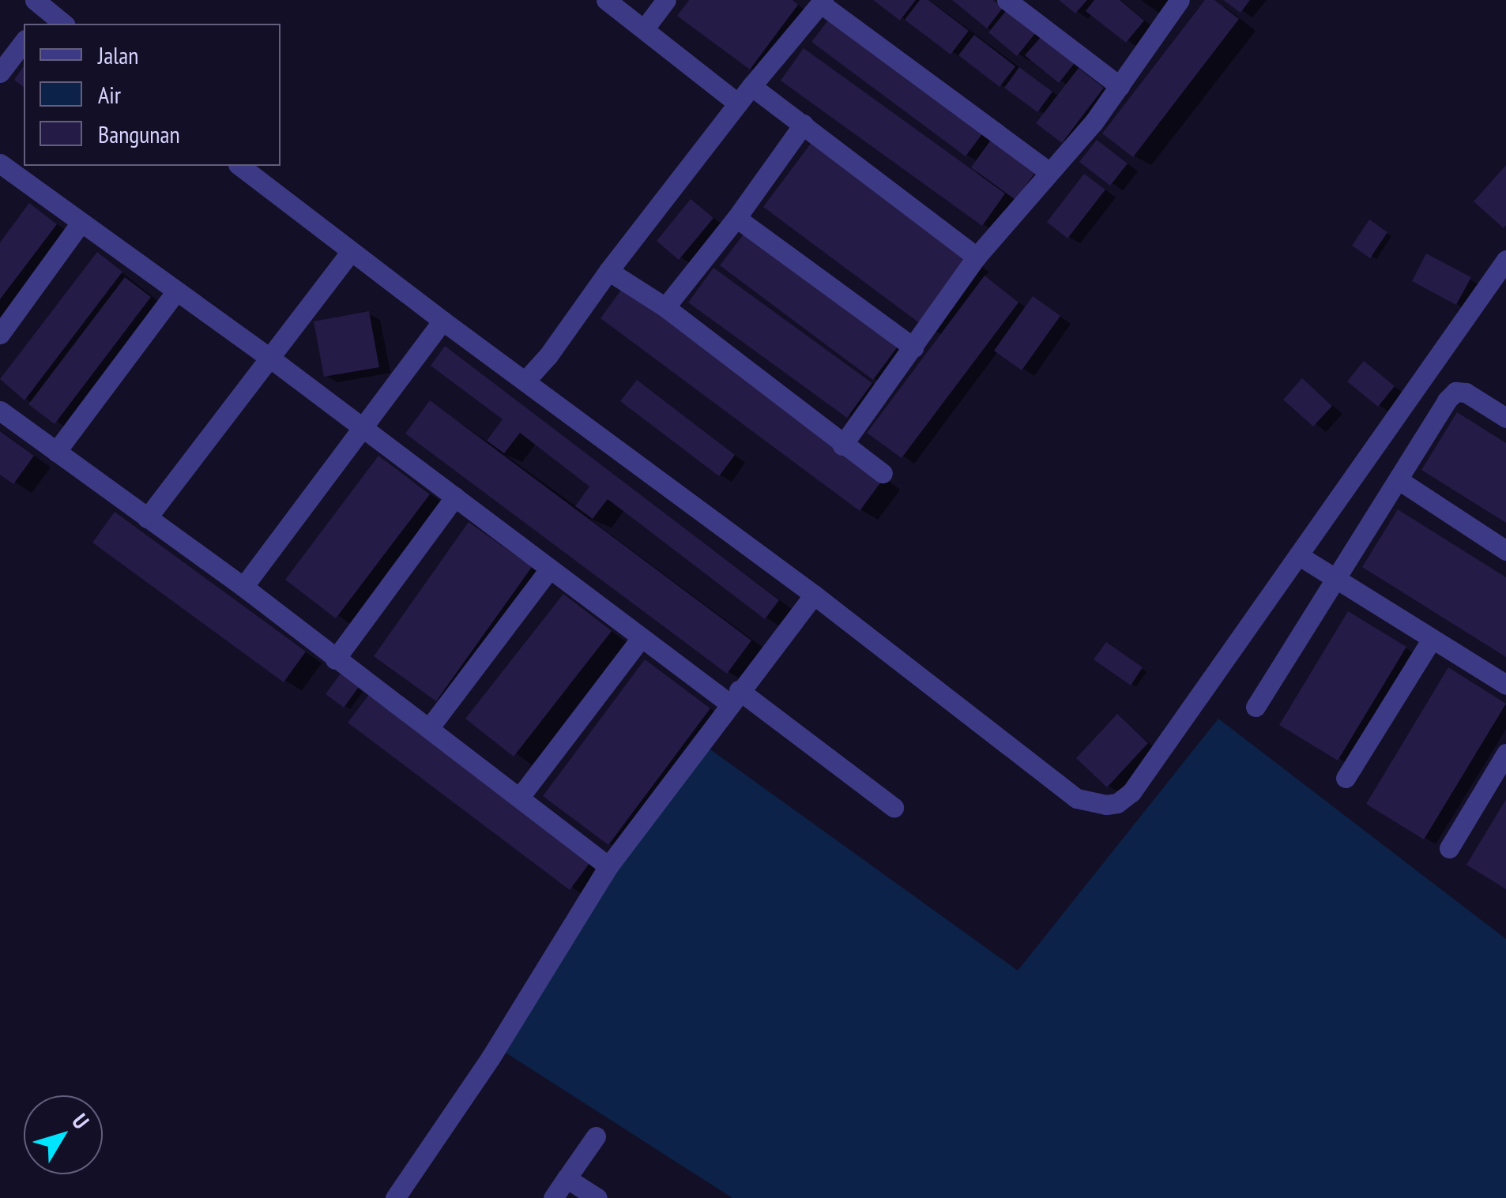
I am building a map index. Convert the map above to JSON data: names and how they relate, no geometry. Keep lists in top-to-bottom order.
{
  "legend": ["Jalan", "Air", "Bangunan"],
  "north": "top right"
}
